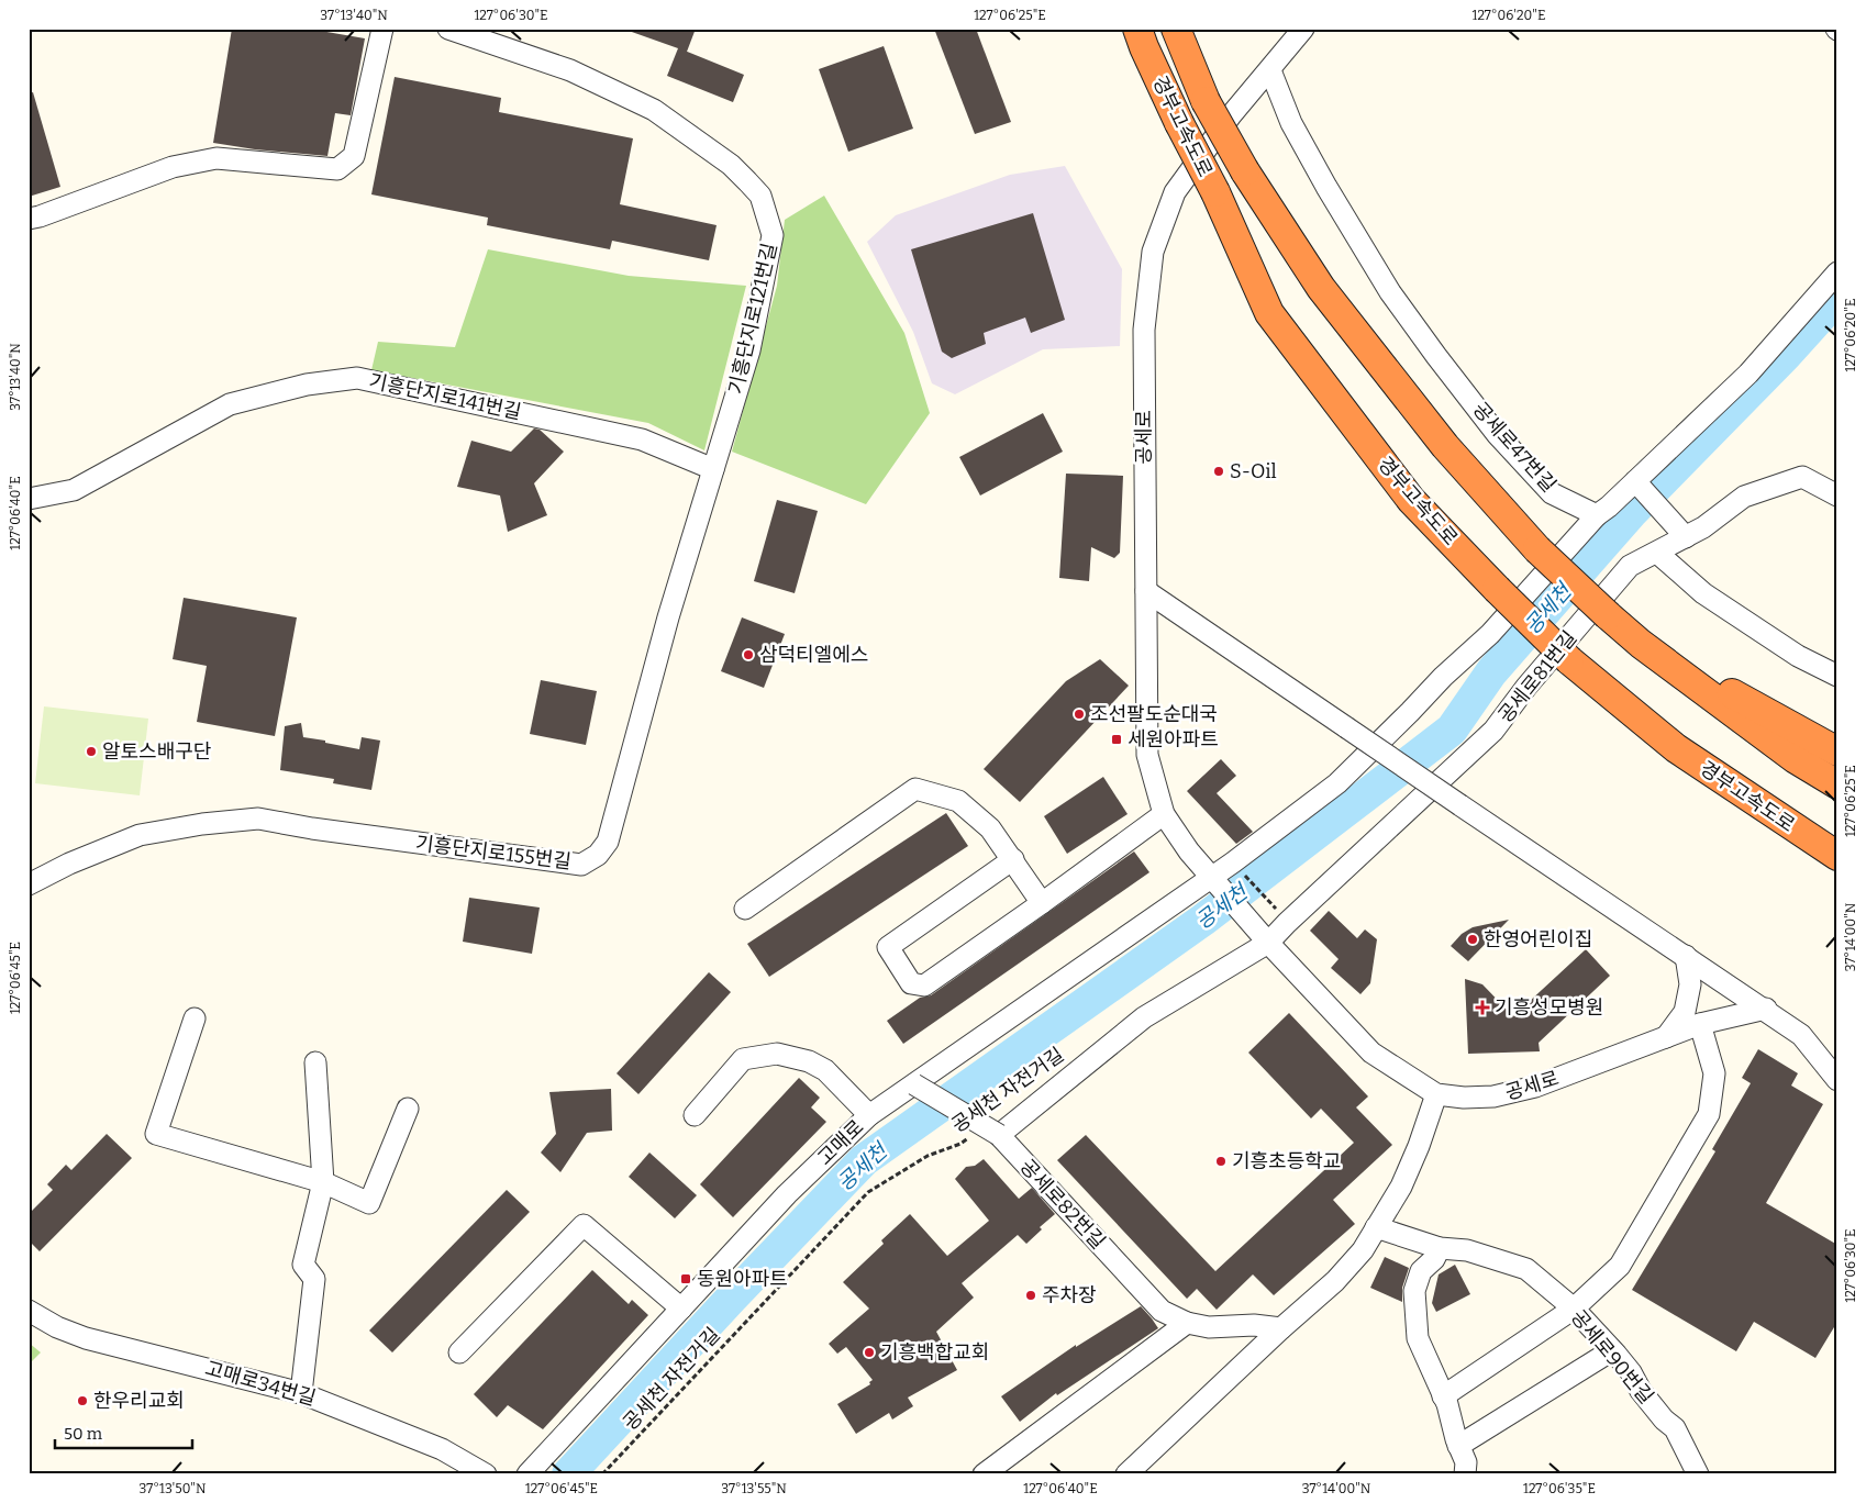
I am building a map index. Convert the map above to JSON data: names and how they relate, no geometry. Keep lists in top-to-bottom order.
{
  "streets": {
    "highway": ["경부고속도로"],
    "street": [
      "기흥단지로121번길",
      "기흥단지로141번길",
      "공세로",
      "공세로47번길",
      "공세로81번길",
      "기흥단지로155번길",
      "고매로",
      "공세로82번길",
      "공세로90번길",
      "고매로34번길"
    ],
    "path": ["공세천 자전거길"]
  },
  "crossings": [
    ["기흥단지로121번길", "기흥단지로141번길"],
    ["기흥단지로121번길", "기흥단지로155번길"],
    ["기흥단지로141번길", "기흥단지로155번길"],
    ["공세로", "공세로47번길"],
    ["공세로", "공세로81번길"],
    ["공세로", "고매로"],
    ["공세로47번길", "고매로"],
    ["고매로", "공세로82번길"]
  ],
  "water": ["공세천"],
  "places": {
    "other": [
      "S-Oil",
      "삼덕티엘에스",
      "조선팔도순대국",
      "알토스배구단",
      "한영어린이집",
      "기흥초등학교",
      "주차장",
      "기흥백합교회",
      "한우리교회"
    ],
    "transit": ["세원아파트", "동원아파트"],
    "health": ["기흥성모병원"]
  },
  "scale_bar": "50 m",
  "coordinates": [
    "37°13'40\"N",
    "127°06'30\"E",
    "127°06'25\"E",
    "127°06'20\"E",
    "127°06'40\"E",
    "37°14'00\"N",
    "127°06'45\"E",
    "37°13'50\"N",
    "37°13'55\"N",
    "127°06'35\"E"
  ]
}
